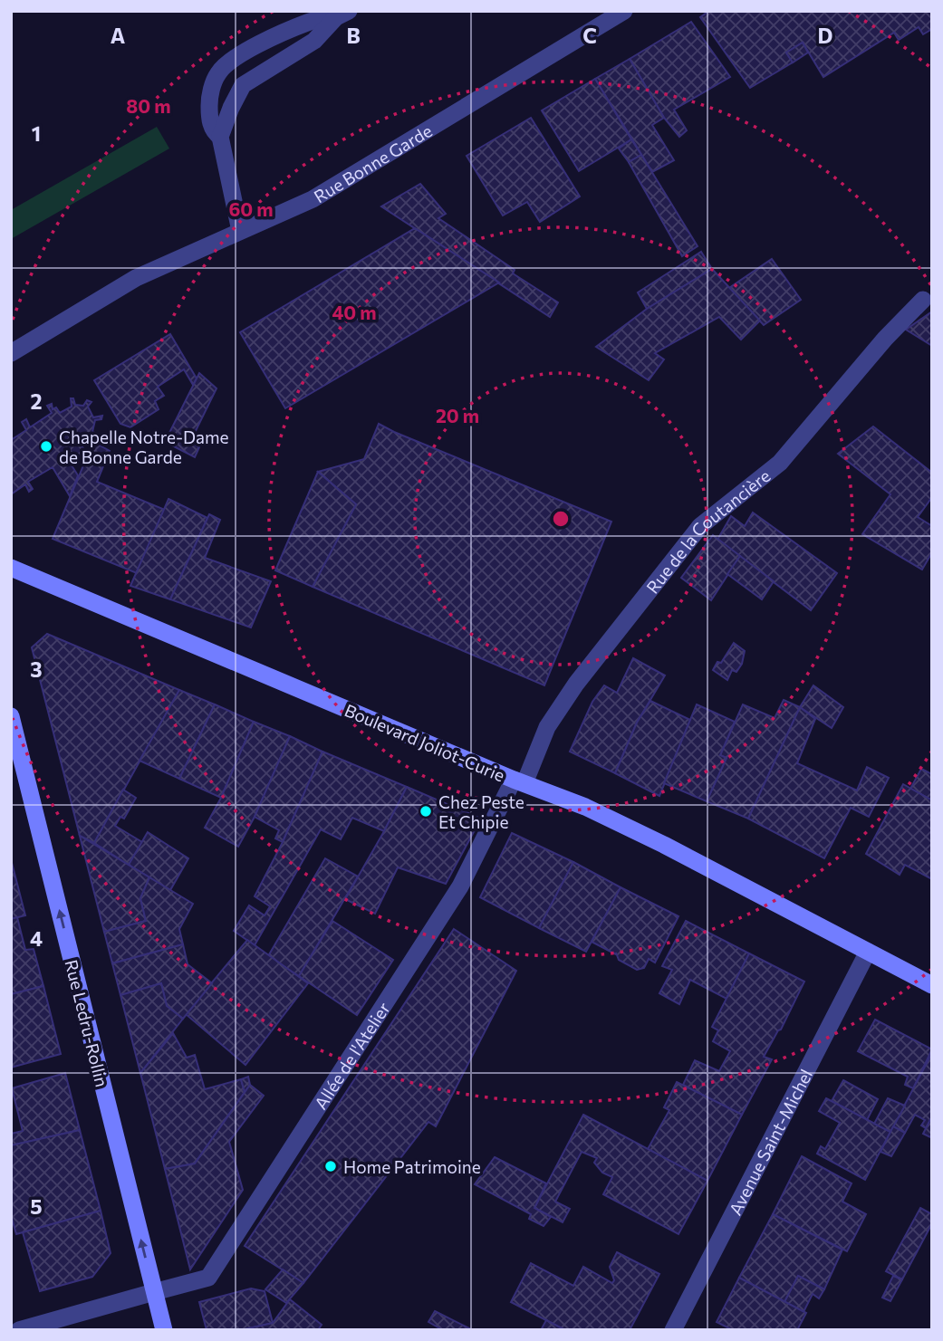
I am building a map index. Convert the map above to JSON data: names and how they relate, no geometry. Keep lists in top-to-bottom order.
{
  "streets": {
    "main road": ["Boulevard Joliot-Curie", "Rue Ledru-Rollin"],
    "street": [
      "Rue Bonne Garde",
      "Rue de la Coutancière",
      "Allée de l'Atelier",
      "Avenue Saint-Michel"
    ]
  },
  "crossings": [
    ["Rue de la Coutancière", "Boulevard Joliot-Curie"],
    ["Rue de la Coutancière", "Allée de l'Atelier"],
    ["Boulevard Joliot-Curie", "Allée de l'Atelier"],
    ["Boulevard Joliot-Curie", "Avenue Saint-Michel"],
    ["Rue Ledru-Rollin", "Allée de l'Atelier"]
  ],
  "one_way": ["Rue Ledru-Rollin"],
  "places": ["Chapelle Notre-Dame de Bonne Garde", "Chez Peste Et Chipie", "Home Patrimoine"],
  "grid": {
    "columns": [
      "A",
      "B",
      "C",
      "D"
    ],
    "rows": [
      "1",
      "2",
      "3",
      "4",
      "5"
    ]
  },
  "rings": [
    "80 m",
    "60 m",
    "40 m",
    "20 m"
  ]
}
